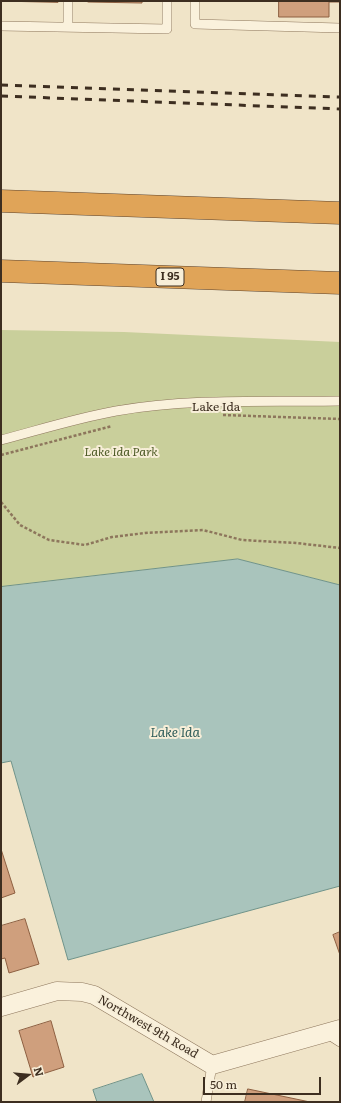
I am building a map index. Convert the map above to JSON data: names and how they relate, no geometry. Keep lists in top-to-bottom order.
{
  "streets": {
    "highway": ["I 95"],
    "street": ["Northwest 9th Road"],
    "path": ["Lake Ida"]
  },
  "water": ["Lake Ida"],
  "parks": ["Lake Ida Park"],
  "scale_bar": "50 m",
  "north": "right"
}
